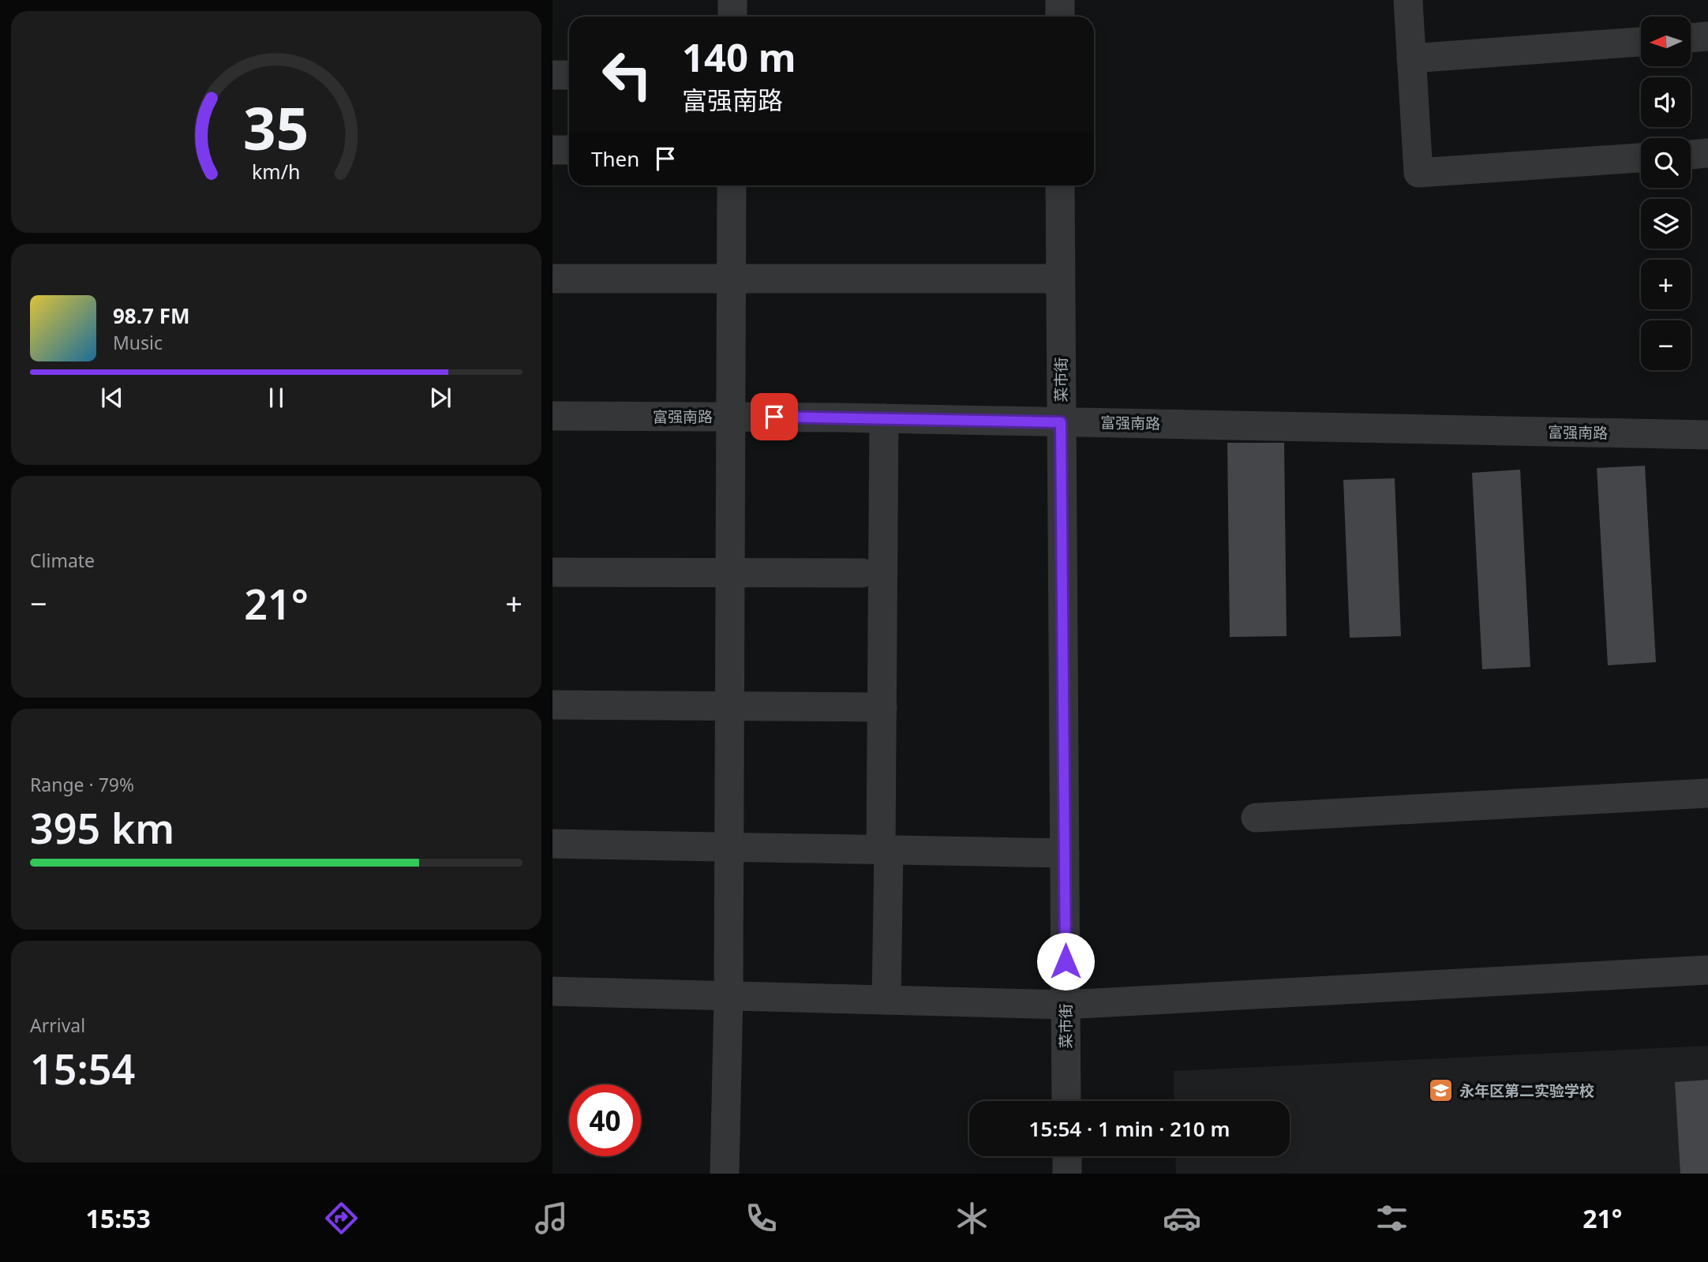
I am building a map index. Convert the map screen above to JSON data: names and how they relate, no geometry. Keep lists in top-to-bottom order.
{
  "streets": {
    "street": ["菜市街", "富强南路"]
  },
  "crossings": [
    ["菜市街", "富强南路"]
  ],
  "places": {
    "school or university": ["永年区第二实验学校"]
  },
  "north": "left",
  "page": {
    "map_buttons": ["+", "−"],
    "turn": ["140 m", "富强南路"],
    "then": "Then",
    "song": ["98.7 FM", "Music"],
    "tile": [
      "Climate",
      ["Range · 79%", "395 km"],
      ["Arrival", "15:54"]
    ],
    "heat": ["−", "21°", "+"],
    "limit": "40",
    "trip": "15:54 · 1 min · 210 m",
    "tabs": ["15:53", "21°"],
    "gauge": ["35", "km/h"]
  }
}
